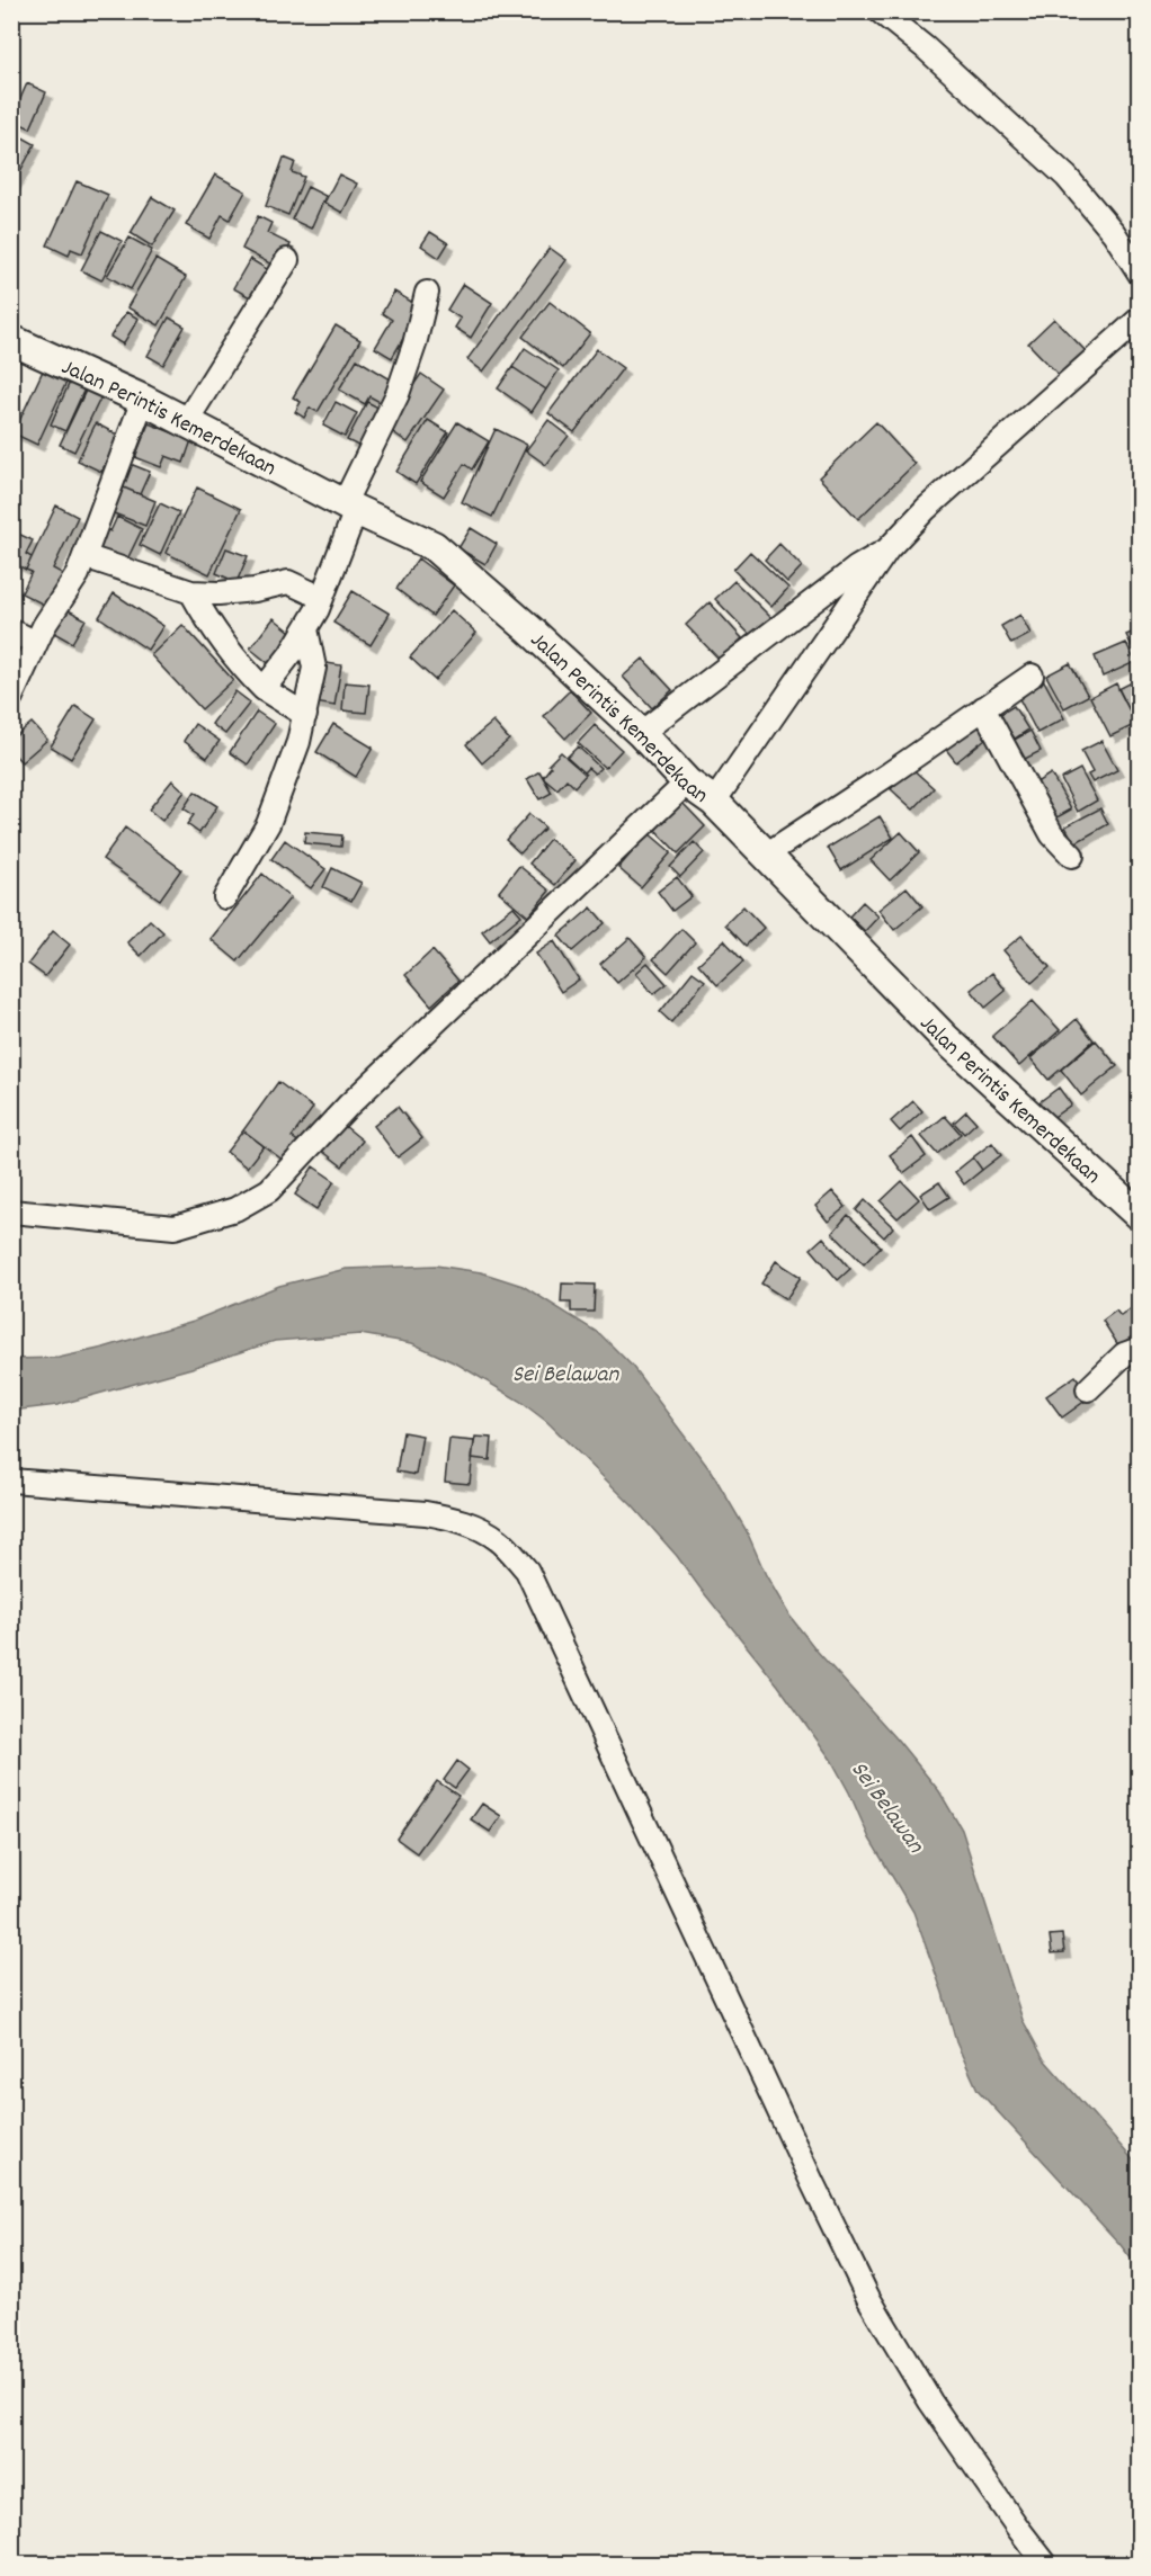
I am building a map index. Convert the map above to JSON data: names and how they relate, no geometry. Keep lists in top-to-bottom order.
{
  "streets": {
    "main road": ["Jalan Perintis Kemerdekaan"]
  },
  "water": ["Sei Belawan"]
}
